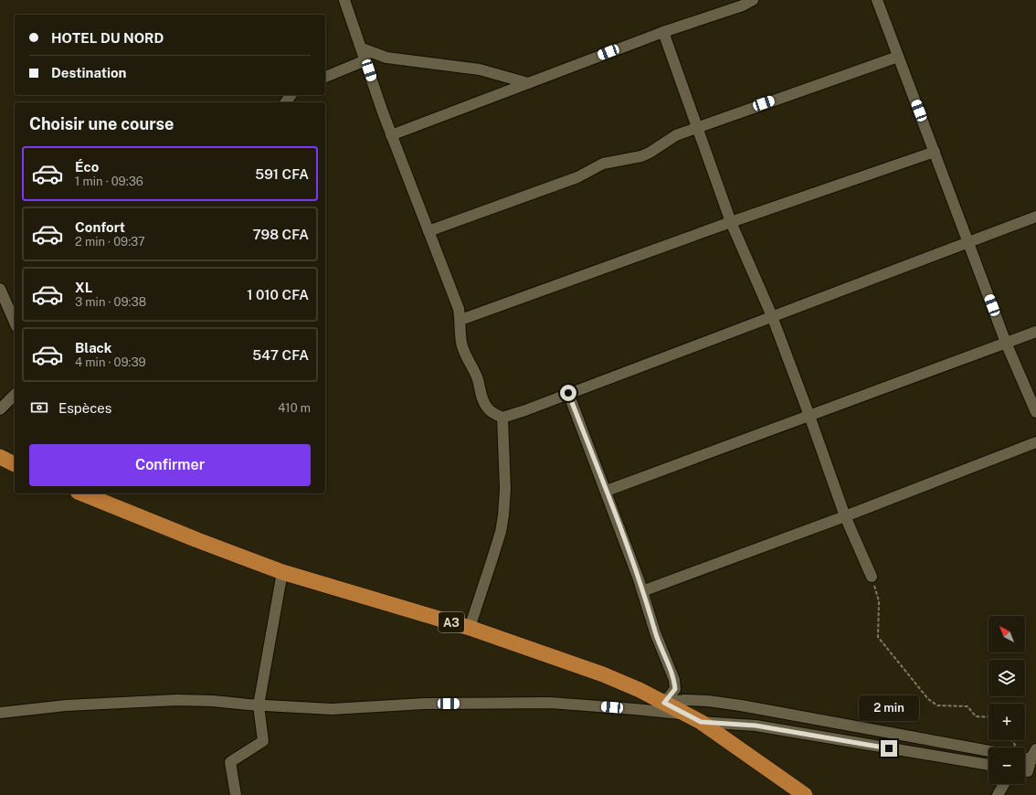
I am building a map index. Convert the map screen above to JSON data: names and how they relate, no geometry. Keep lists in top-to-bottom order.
{
  "streets": {
    "highway": ["A3"]
  },
  "north": "top left",
  "page": {
    "banner": ["HOTEL DU NORD", "Destination"],
    "heading": "Choisir une course",
    "list": [
      {
        "name": "Éco",
        "note": "1 min · 09:36",
        "value": "591 CFA"
      },
      {
        "name": "Confort",
        "note": "2 min · 09:37",
        "value": "798 CFA"
      },
      {
        "name": "XL",
        "note": "3 min · 09:38",
        "value": "1 010 CFA"
      },
      {
        "name": "Black",
        "note": "4 min · 09:39",
        "value": "547 CFA"
      }
    ],
    "pay": ["Espèces", "410 m"],
    "buttons": "Confirmer",
    "map_buttons": ["+", "−"],
    "bubble": "2 min"
  }
}
